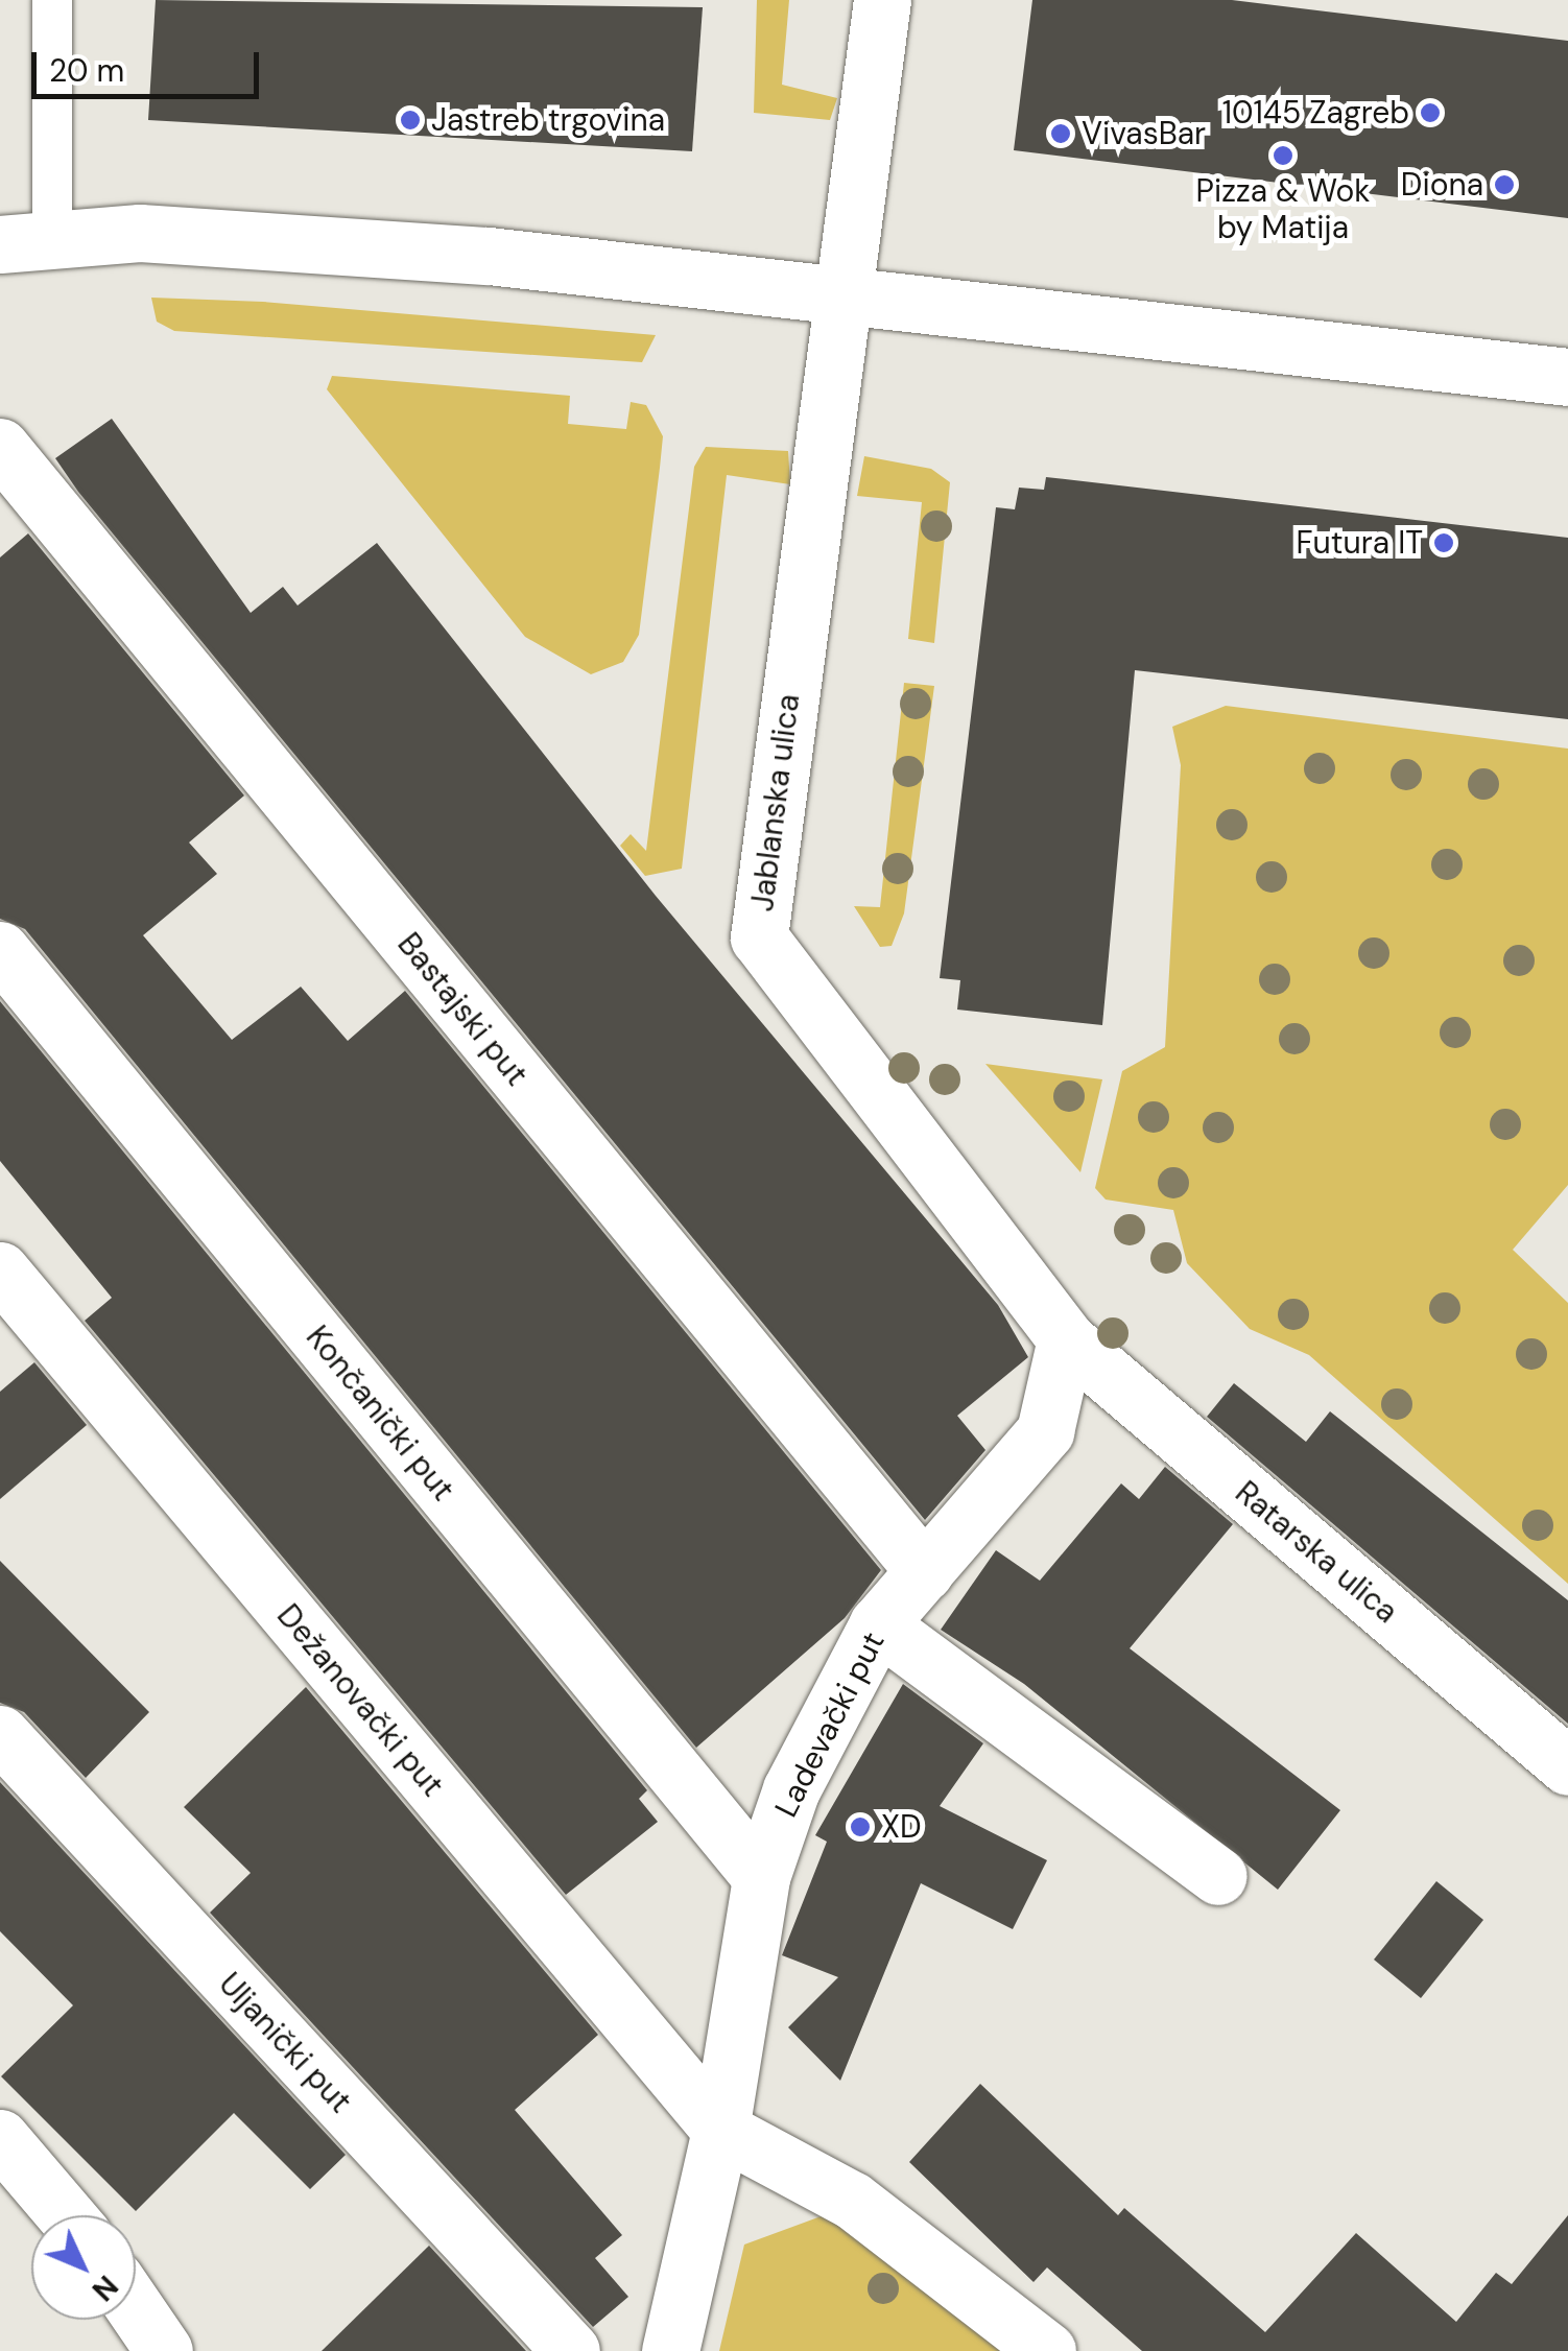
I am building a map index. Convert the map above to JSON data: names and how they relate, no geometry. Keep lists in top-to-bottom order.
{
  "streets": {
    "street": [
      "Jablanska ulica",
      "Bastajski put",
      "Končanički put",
      "Ratarska ulica",
      "Dežanovački put",
      "Ladevački put",
      "Uljanički put"
    ]
  },
  "crossings": [
    ["Jablanska ulica", "Ratarska ulica"],
    ["Jablanska ulica", "Ladevački put"],
    ["Bastajski put", "Ladevački put"],
    ["Končanički put", "Ladevački put"],
    ["Ratarska ulica", "Ladevački put"],
    ["Dežanovački put", "Ladevački put"]
  ],
  "places": [
    "10145 Zagreb",
    "Jastreb trgovina",
    "VivasBar",
    "Pizza & Wok by Matija",
    "Diona",
    "Futura IT",
    "XD"
  ],
  "scale_bar": "20 m",
  "north": "bottom right"
}
